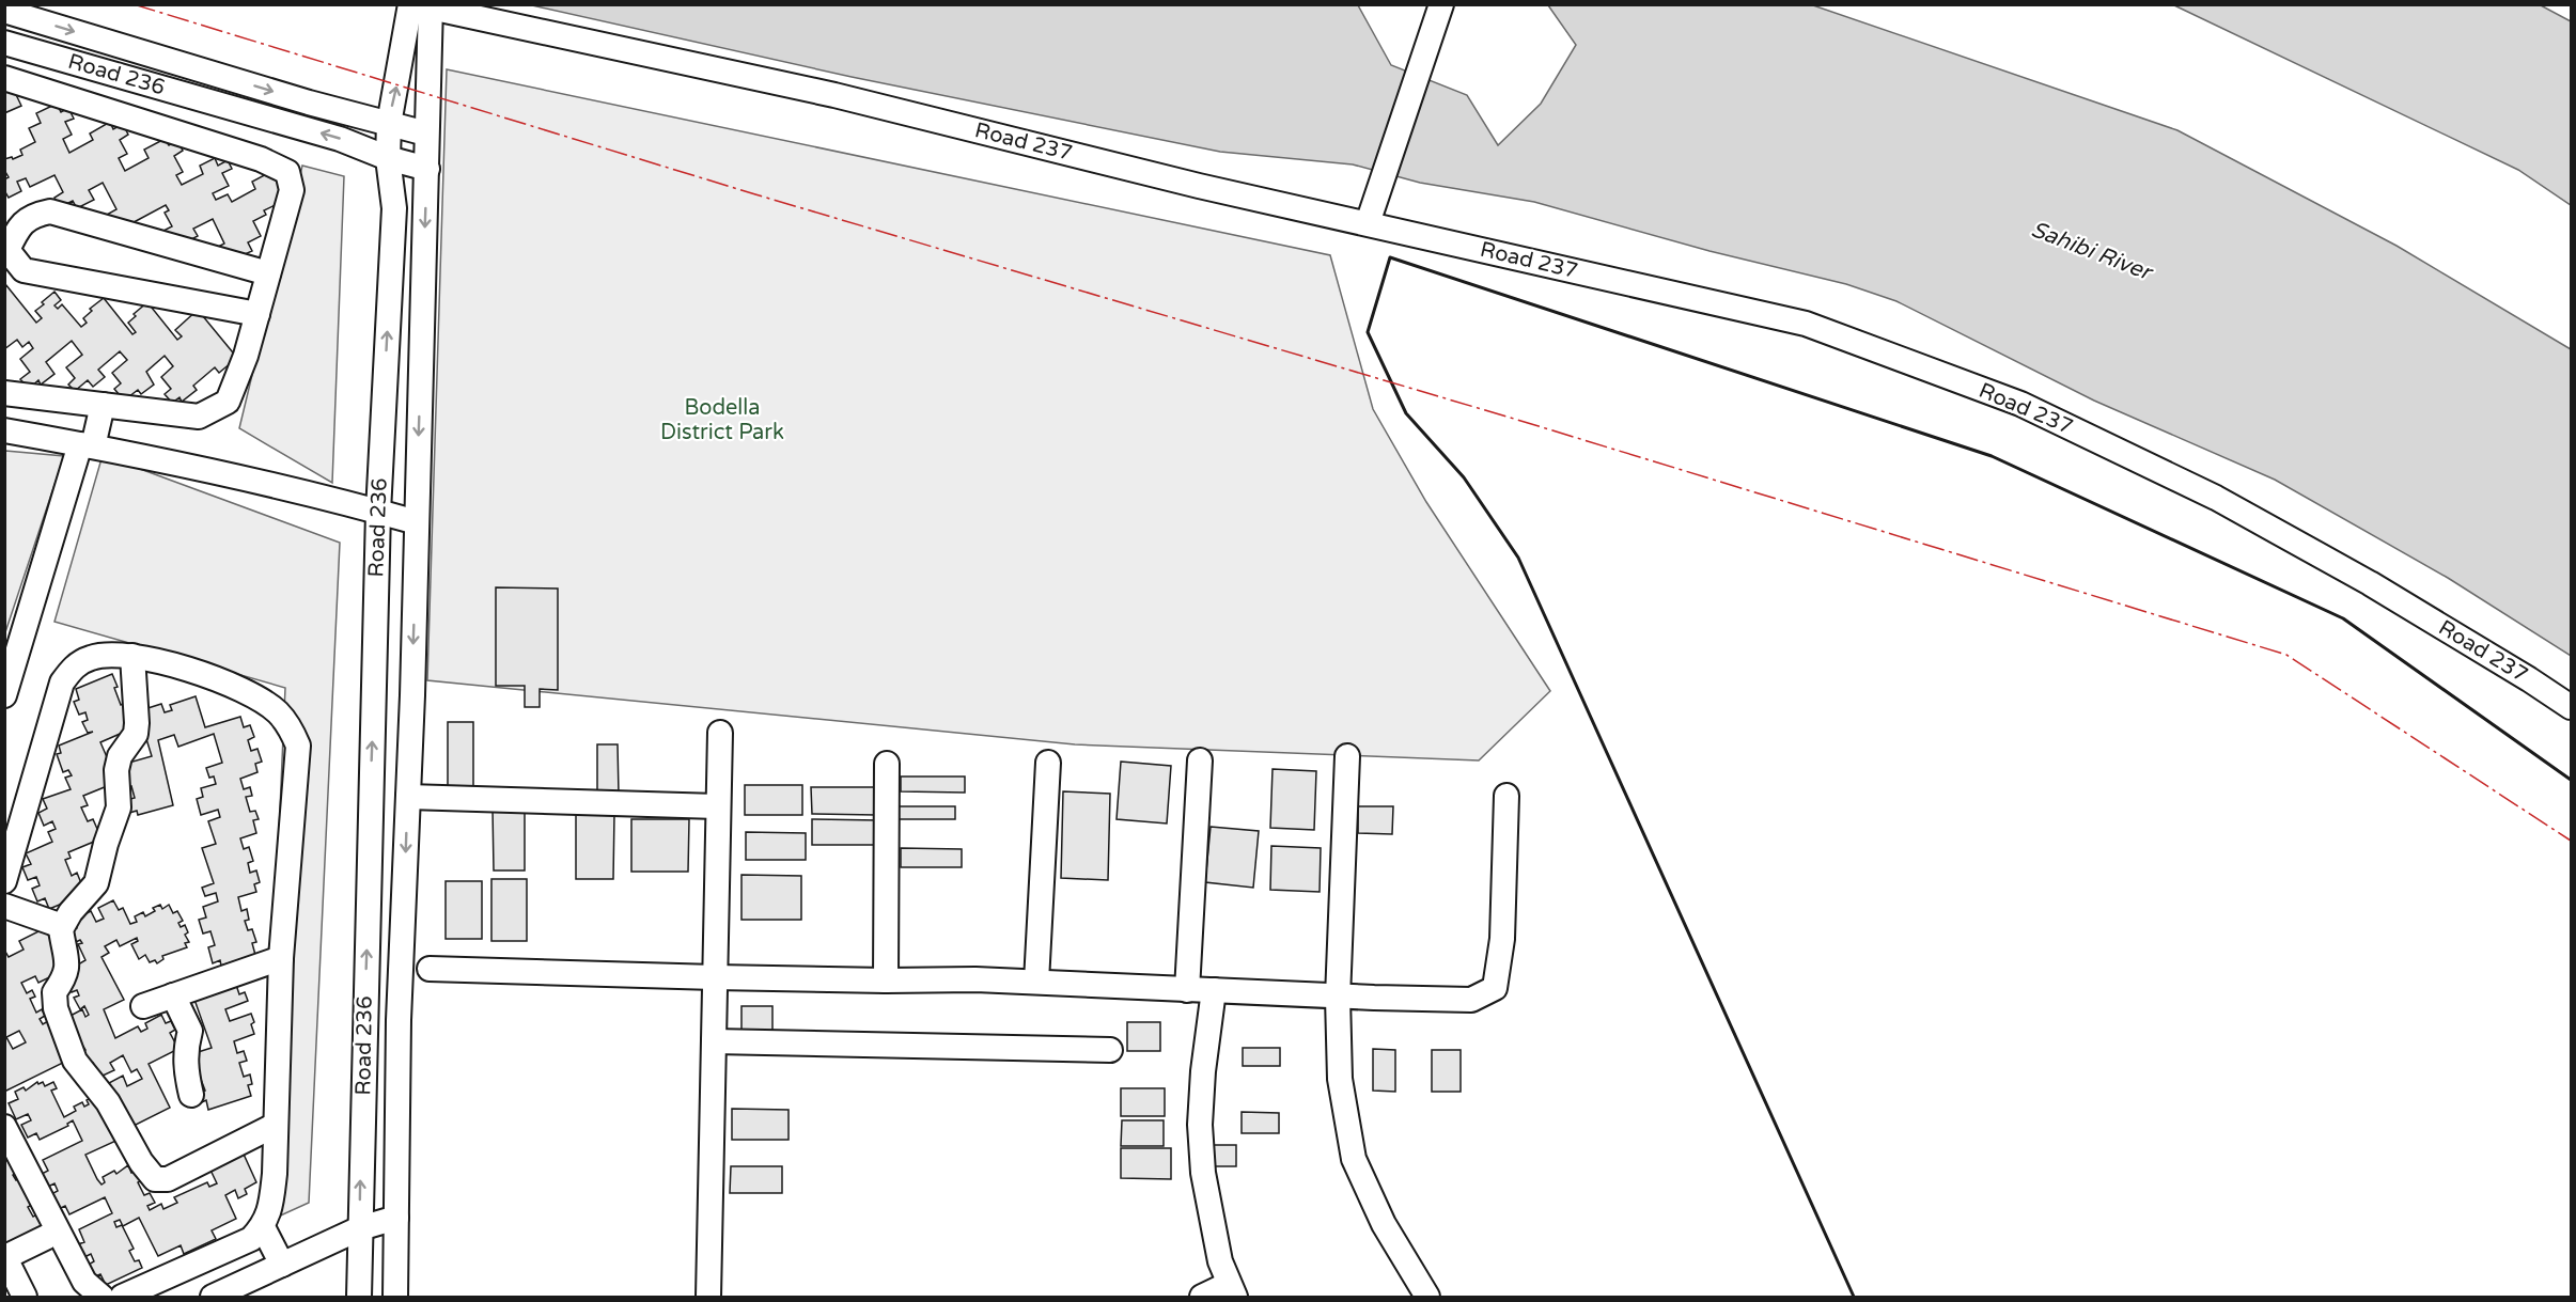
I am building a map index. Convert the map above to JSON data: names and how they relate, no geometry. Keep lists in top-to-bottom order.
{
  "streets": {
    "street": ["Road 236", "Road 237"]
  },
  "water": ["Sahibi River"],
  "parks": ["Bodella District Park"]
}
